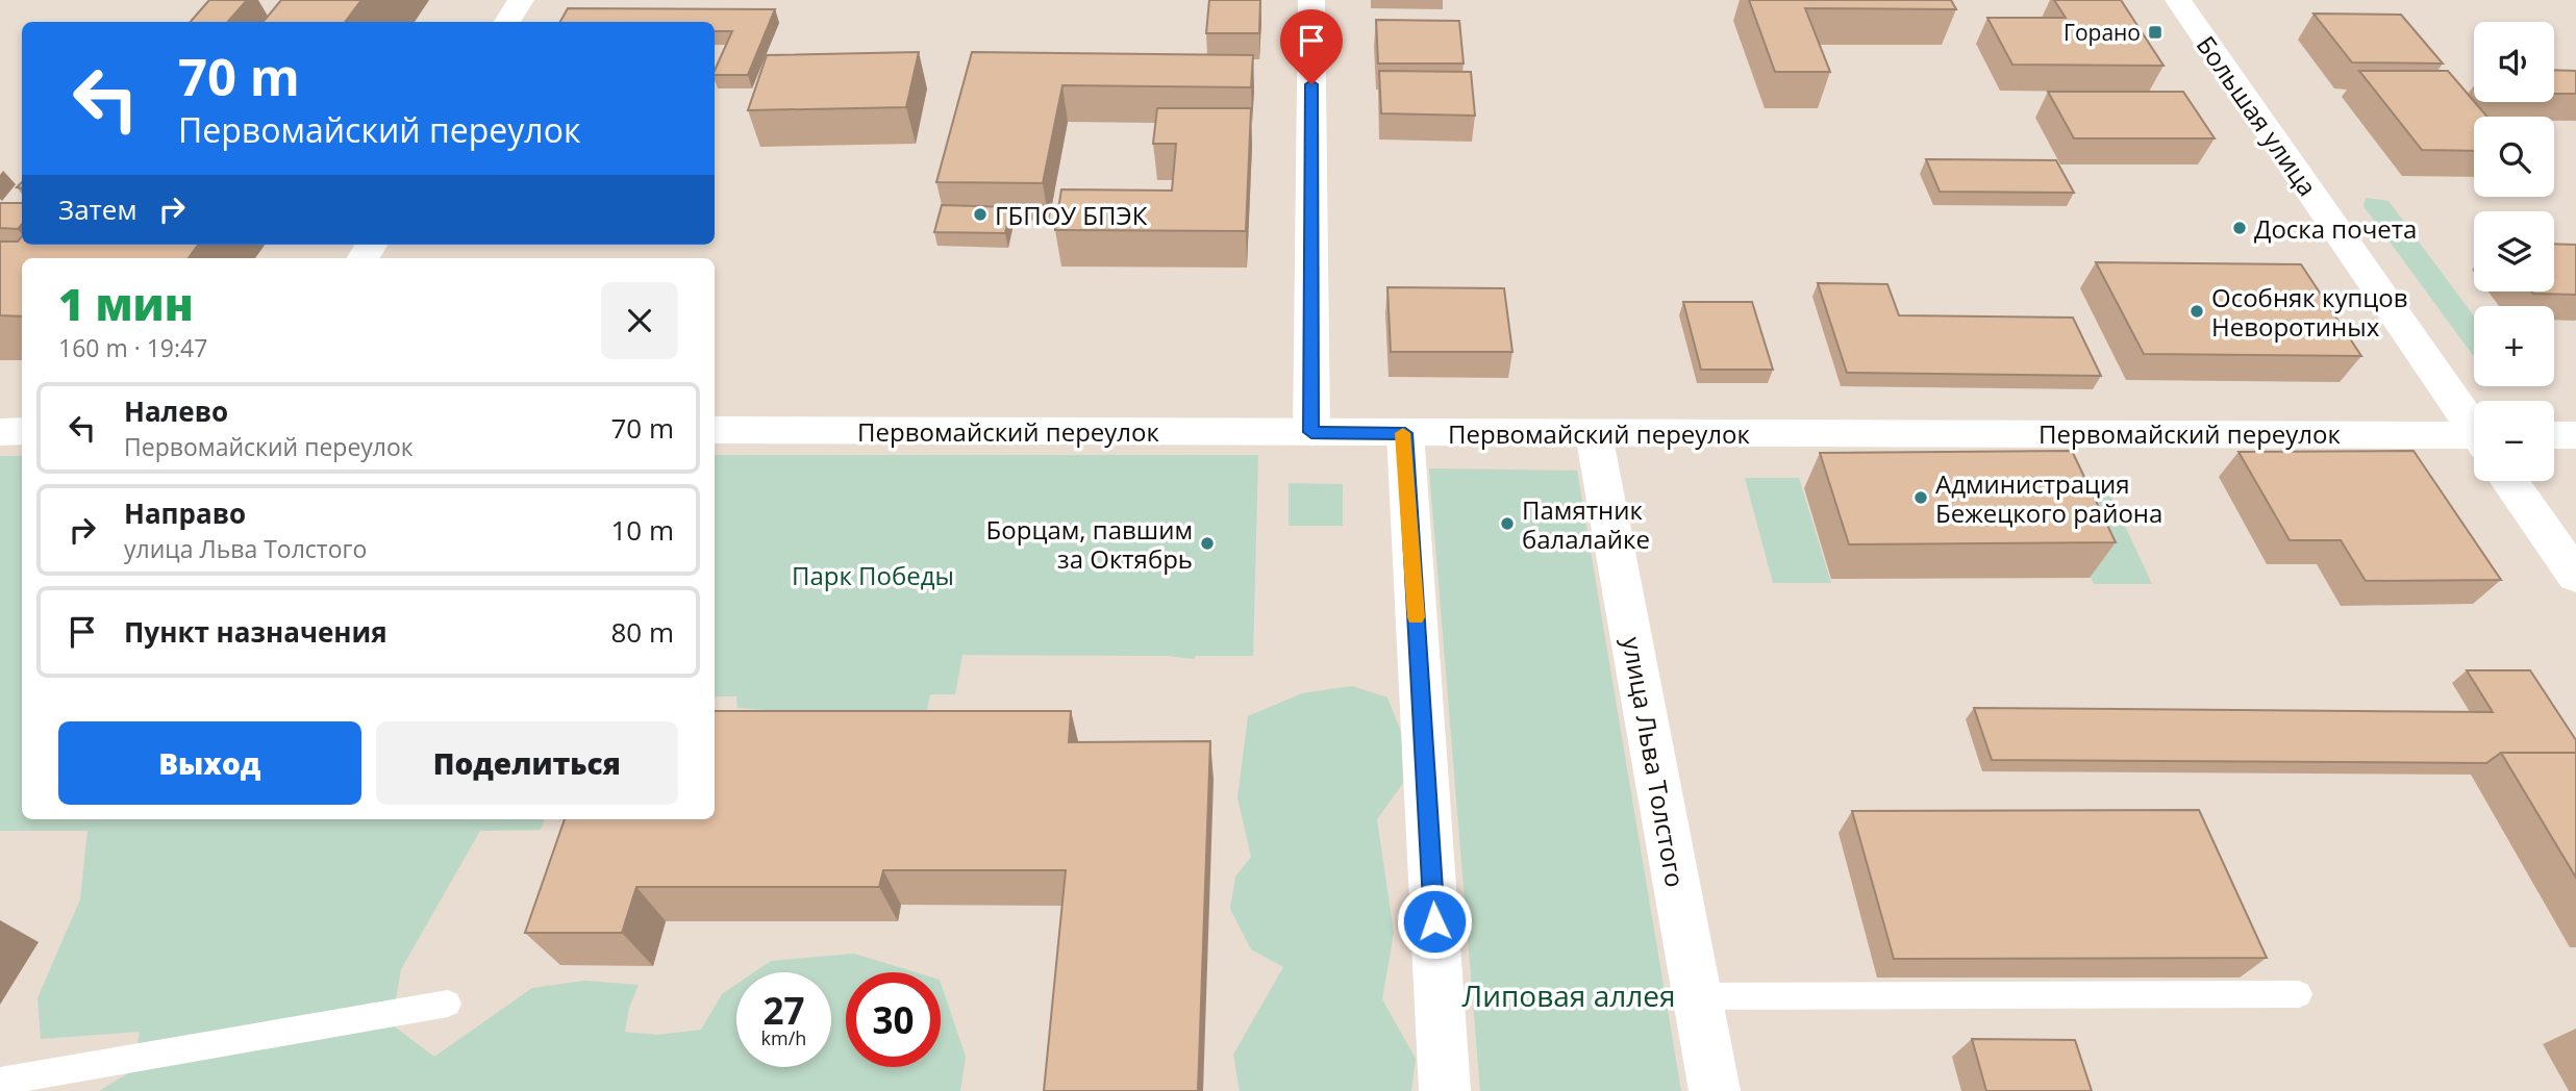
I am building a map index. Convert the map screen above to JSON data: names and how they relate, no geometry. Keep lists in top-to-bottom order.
{
  "streets": {
    "street": ["Большая улица", "Первомайский переулок", "улица Льва Толстого"]
  },
  "crossings": [
    ["Первомайский переулок", "улица Льва Толстого"]
  ],
  "parks": ["Парк Победы", "Липовая аллея"],
  "places": {
    "transit": ["Горано"],
    "other": [
      "ГБПОУ БПЭК",
      "Доска почета",
      "Особняк купцов Неворотиных",
      "Администрация Бежецкого района",
      "Памятник балалайке",
      "Борцам, павшим за Октябрь"
    ]
  },
  "page": {
    "map_buttons": ["+", "−"],
    "turn": ["70 m", "Первомайский переулок"],
    "then": "Затем",
    "heading": ["1 мин", "160 m · 19:47"],
    "list": [
      {
        "name": "Налево",
        "note": "Первомайский переулок",
        "value": "70 m"
      },
      {
        "name": "Направо",
        "note": "улица Льва Толстого",
        "value": "10 m"
      },
      {
        "name": "Пункт назначения",
        "value": "80 m"
      }
    ],
    "buttons": ["Выход", "Поделиться"],
    "speed": "27 km/h",
    "limit": "30"
  }
}
